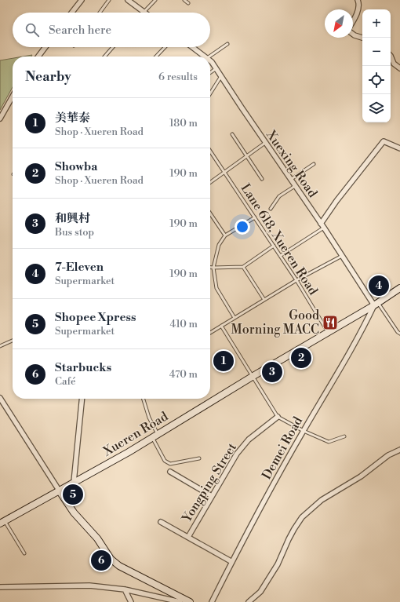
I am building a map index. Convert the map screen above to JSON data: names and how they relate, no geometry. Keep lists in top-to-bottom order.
{
  "streets": {
    "main road": ["Xueren Road"],
    "street": ["Xuexing Road", "Demei Road", "Yongping Street"],
    "lane": ["Lane 618, Xueren Road"]
  },
  "crossings": [
    ["Xuexing Road", "Xueren Road"],
    ["Xuexing Road", "Demei Road"],
    ["Lane 618, Xueren Road", "Xueren Road"],
    ["Xueren Road", "Demei Road"]
  ],
  "places": {
    "restaurant": ["Good Morning MACC"]
  },
  "north": "bottom left",
  "page": {
    "map_buttons": ["+", "−"],
    "search": "Search here",
    "heading": ["Nearby", "6 results"],
    "list": [
      {
        "mark": "1",
        "name": "美華泰",
        "note": "Shop · Xueren Road",
        "value": "180 m"
      },
      {
        "mark": "2",
        "name": "Showba",
        "note": "Shop · Xueren Road",
        "value": "190 m"
      },
      {
        "mark": "3",
        "name": "和興村",
        "note": "Bus stop",
        "value": "190 m"
      },
      {
        "mark": "4",
        "name": "7-Eleven",
        "note": "Supermarket",
        "value": "190 m"
      },
      {
        "mark": "5",
        "name": "Shopee Xpress",
        "note": "Supermarket",
        "value": "410 m"
      },
      {
        "mark": "6",
        "name": "Starbucks",
        "note": "Café",
        "value": "470 m"
      }
    ],
    "pins": [
      "4",
      "2",
      "1",
      "3",
      "5",
      "6"
    ]
  }
}
